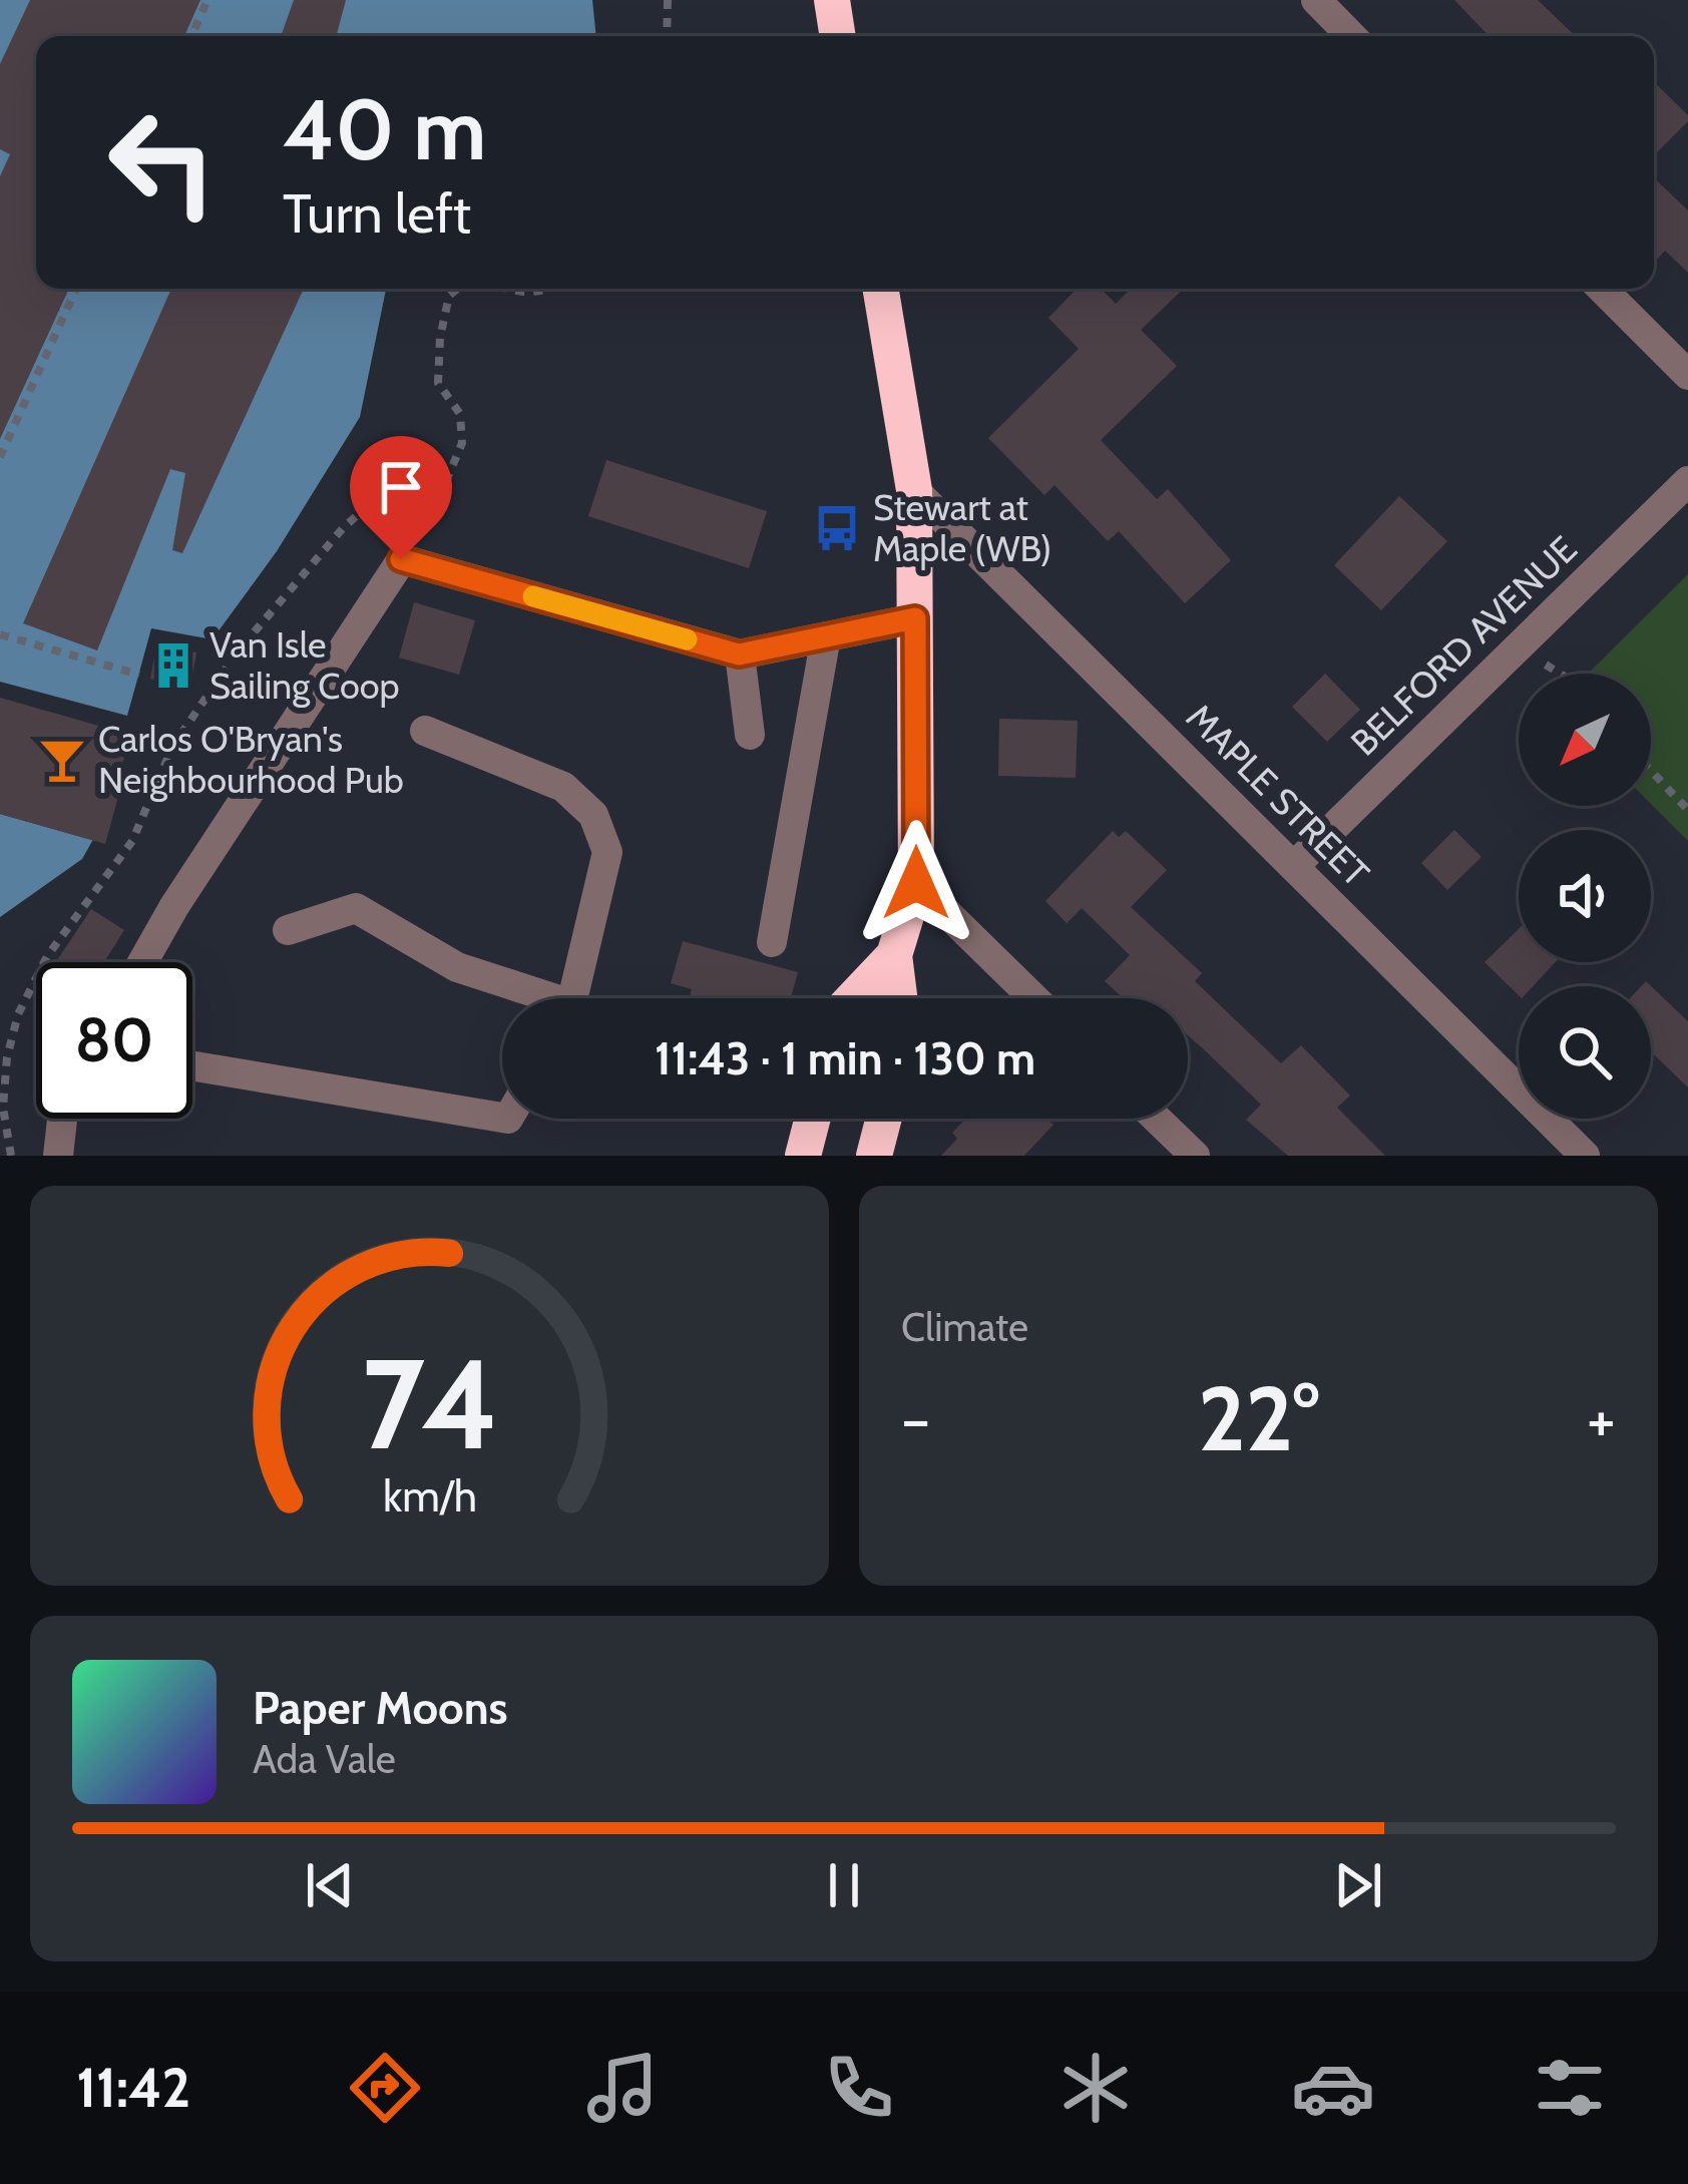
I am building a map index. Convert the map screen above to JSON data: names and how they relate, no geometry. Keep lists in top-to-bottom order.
{
  "streets": {
    "street": ["BELFORD AVENUE", "MAPLE STREET"]
  },
  "crossings": [
    ["BELFORD AVENUE", "MAPLE STREET"]
  ],
  "places": {
    "bus stop": ["Stewart at Maple (WB)"],
    "building": ["Van Isle Sailing Coop"],
    "bar": ["Carlos O'Bryan's Neighbourhood Pub"]
  },
  "north": "bottom left",
  "page": {
    "turn": ["40 m", "Turn left"],
    "limit": "80",
    "trip": "11:43 · 1 min · 130 m",
    "tile": "Climate",
    "heat": ["−", "22°", "+"],
    "song": ["Paper Moons", "Ada Vale"],
    "tabs": "11:42",
    "gauge": ["74", "km/h"]
  }
}
